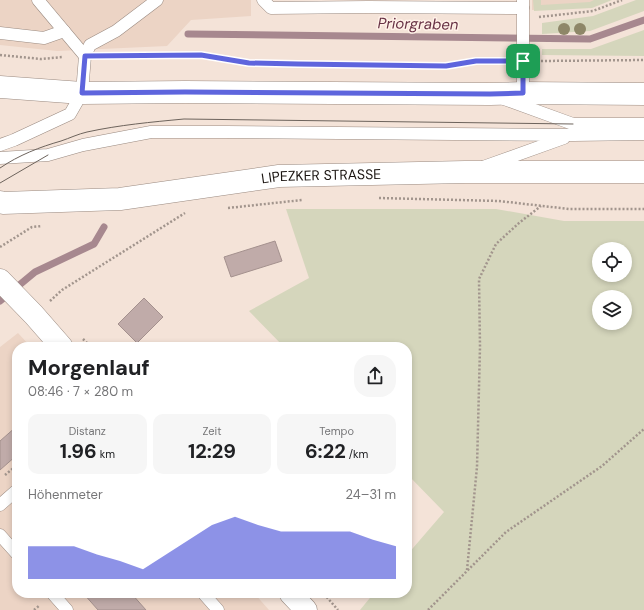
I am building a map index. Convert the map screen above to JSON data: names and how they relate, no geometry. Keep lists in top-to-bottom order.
{
  "streets": {
    "main road": ["LIPEZKER STRASSE"]
  },
  "water": ["Priorgraben"],
  "page": {
    "heading": ["Morgenlauf", "08:46 · 7 × 280 m"],
    "stats": [
      ["Distanz", "1.96 km"],
      ["Zeit", "12:29"],
      ["Tempo", "6:22 /km"]
    ],
    "chart": ["Höhenmeter", "24–31 m"]
  }
}
